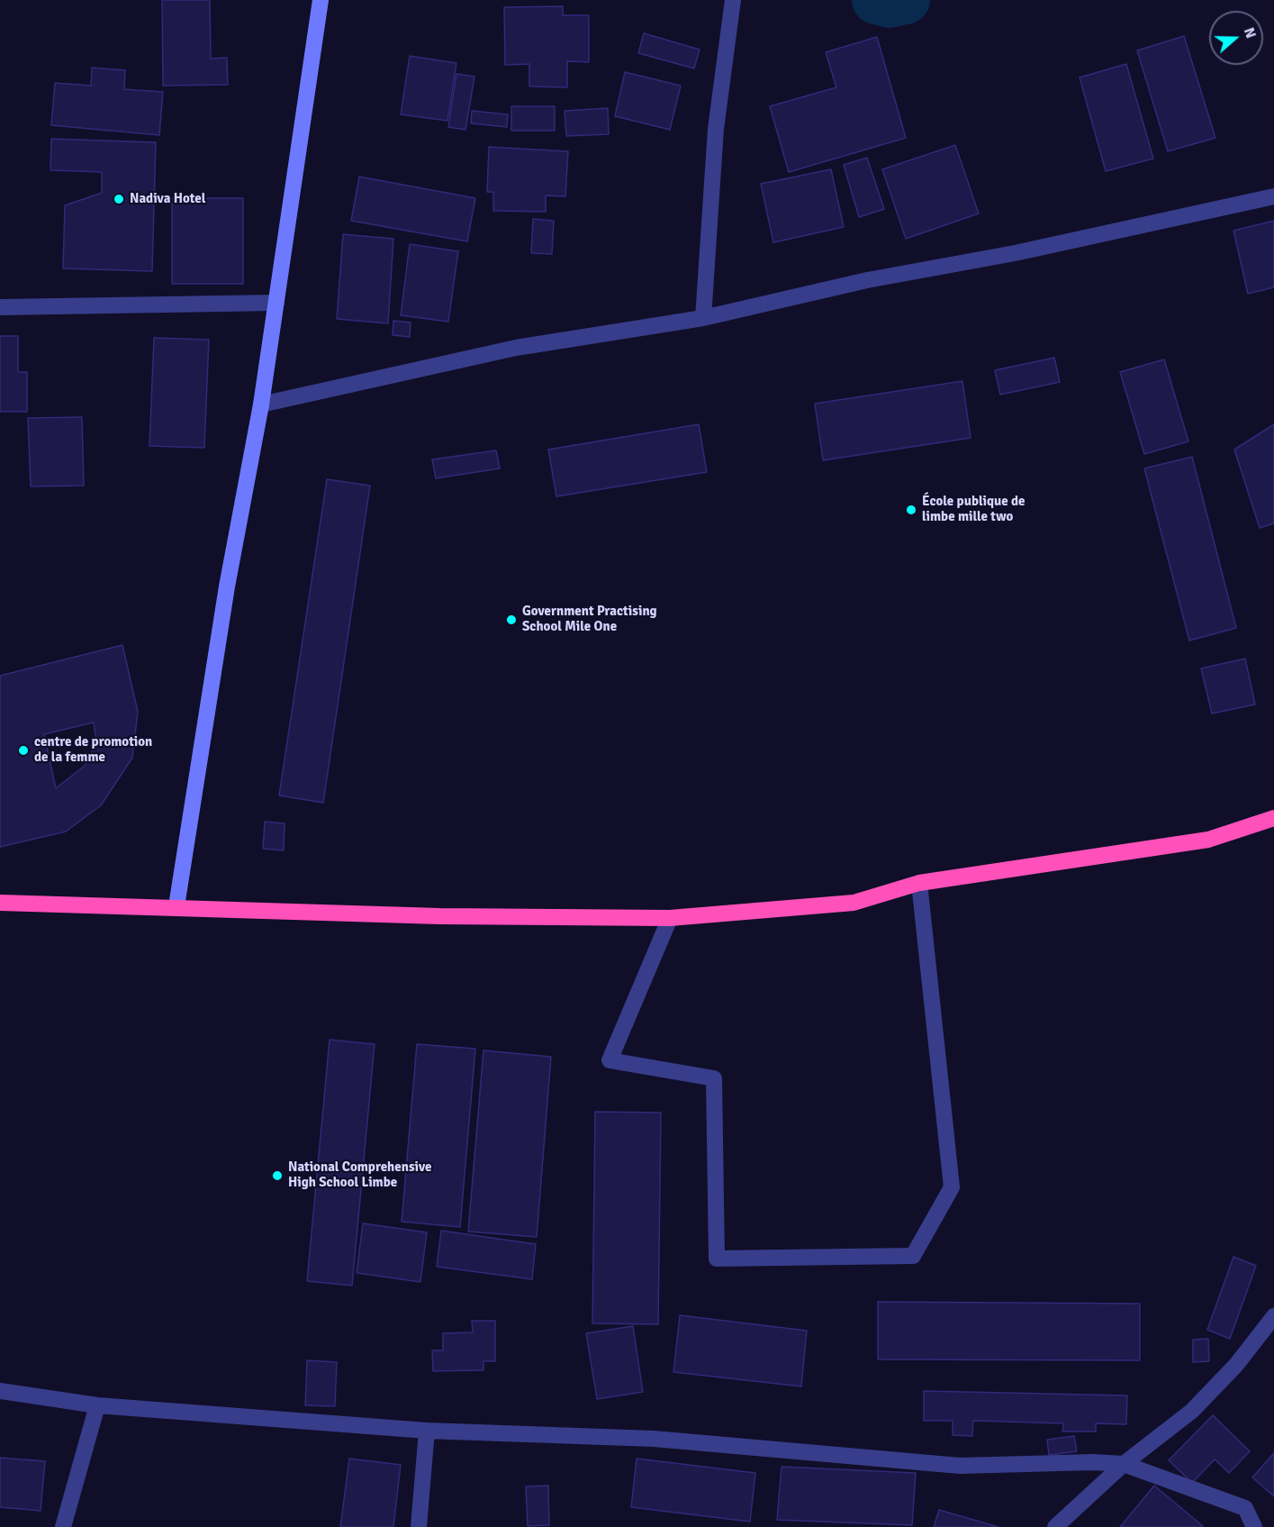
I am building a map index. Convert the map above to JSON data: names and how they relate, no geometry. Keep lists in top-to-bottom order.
{
  "places": [
    "Nadiva Hotel",
    "École publique de limbe mille two",
    "Government Practising School Mile One",
    "centre de promotion de la femme",
    "National Comprehensive High School Limbe"
  ],
  "north": "right"
}
